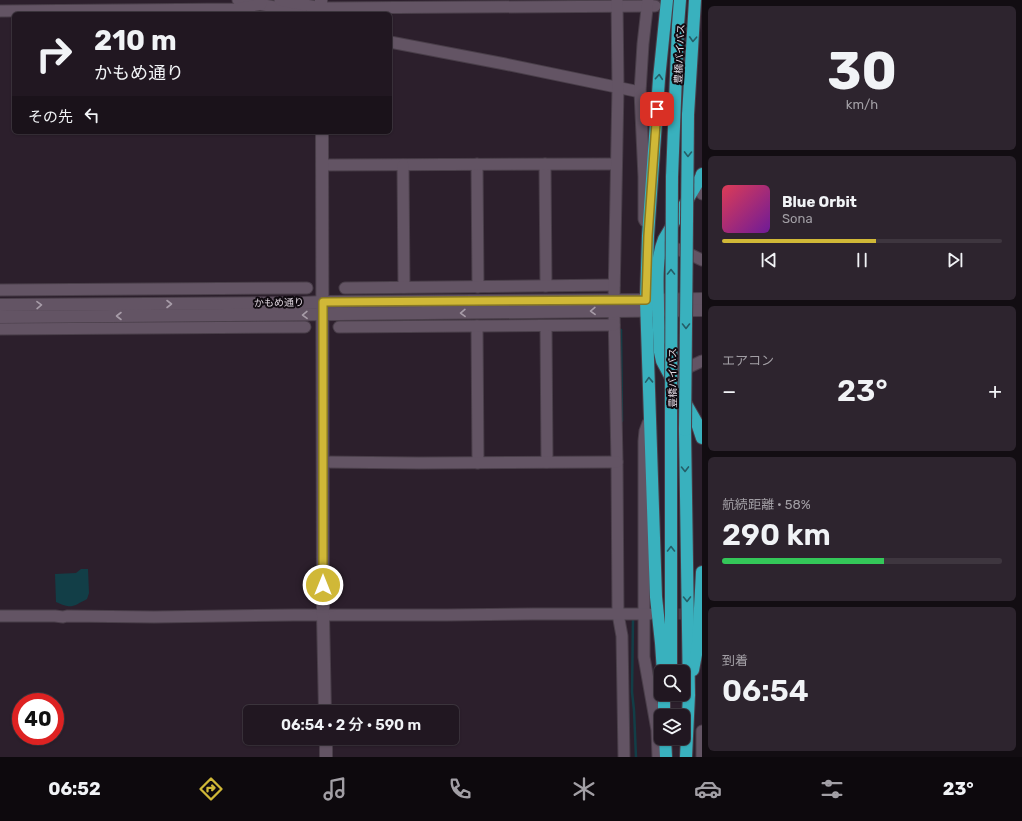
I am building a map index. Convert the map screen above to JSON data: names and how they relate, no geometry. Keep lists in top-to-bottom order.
{
  "streets": {
    "highway": ["豊橋バイパス"],
    "street": ["かもめ通り"]
  },
  "page": {
    "tile": [
      ["30", "km/h"],
      "エアコン",
      ["航続距離 · 58%", "290 km"],
      ["到着", "06:54"]
    ],
    "turn": ["210 m", "かもめ通り"],
    "then": "その先",
    "song": ["Blue Orbit", "Sona"],
    "heat": ["−", "23°", "+"],
    "limit": "40",
    "trip": "06:54 · 2 分 · 590 m",
    "tabs": ["06:52", "23°"]
  }
}
